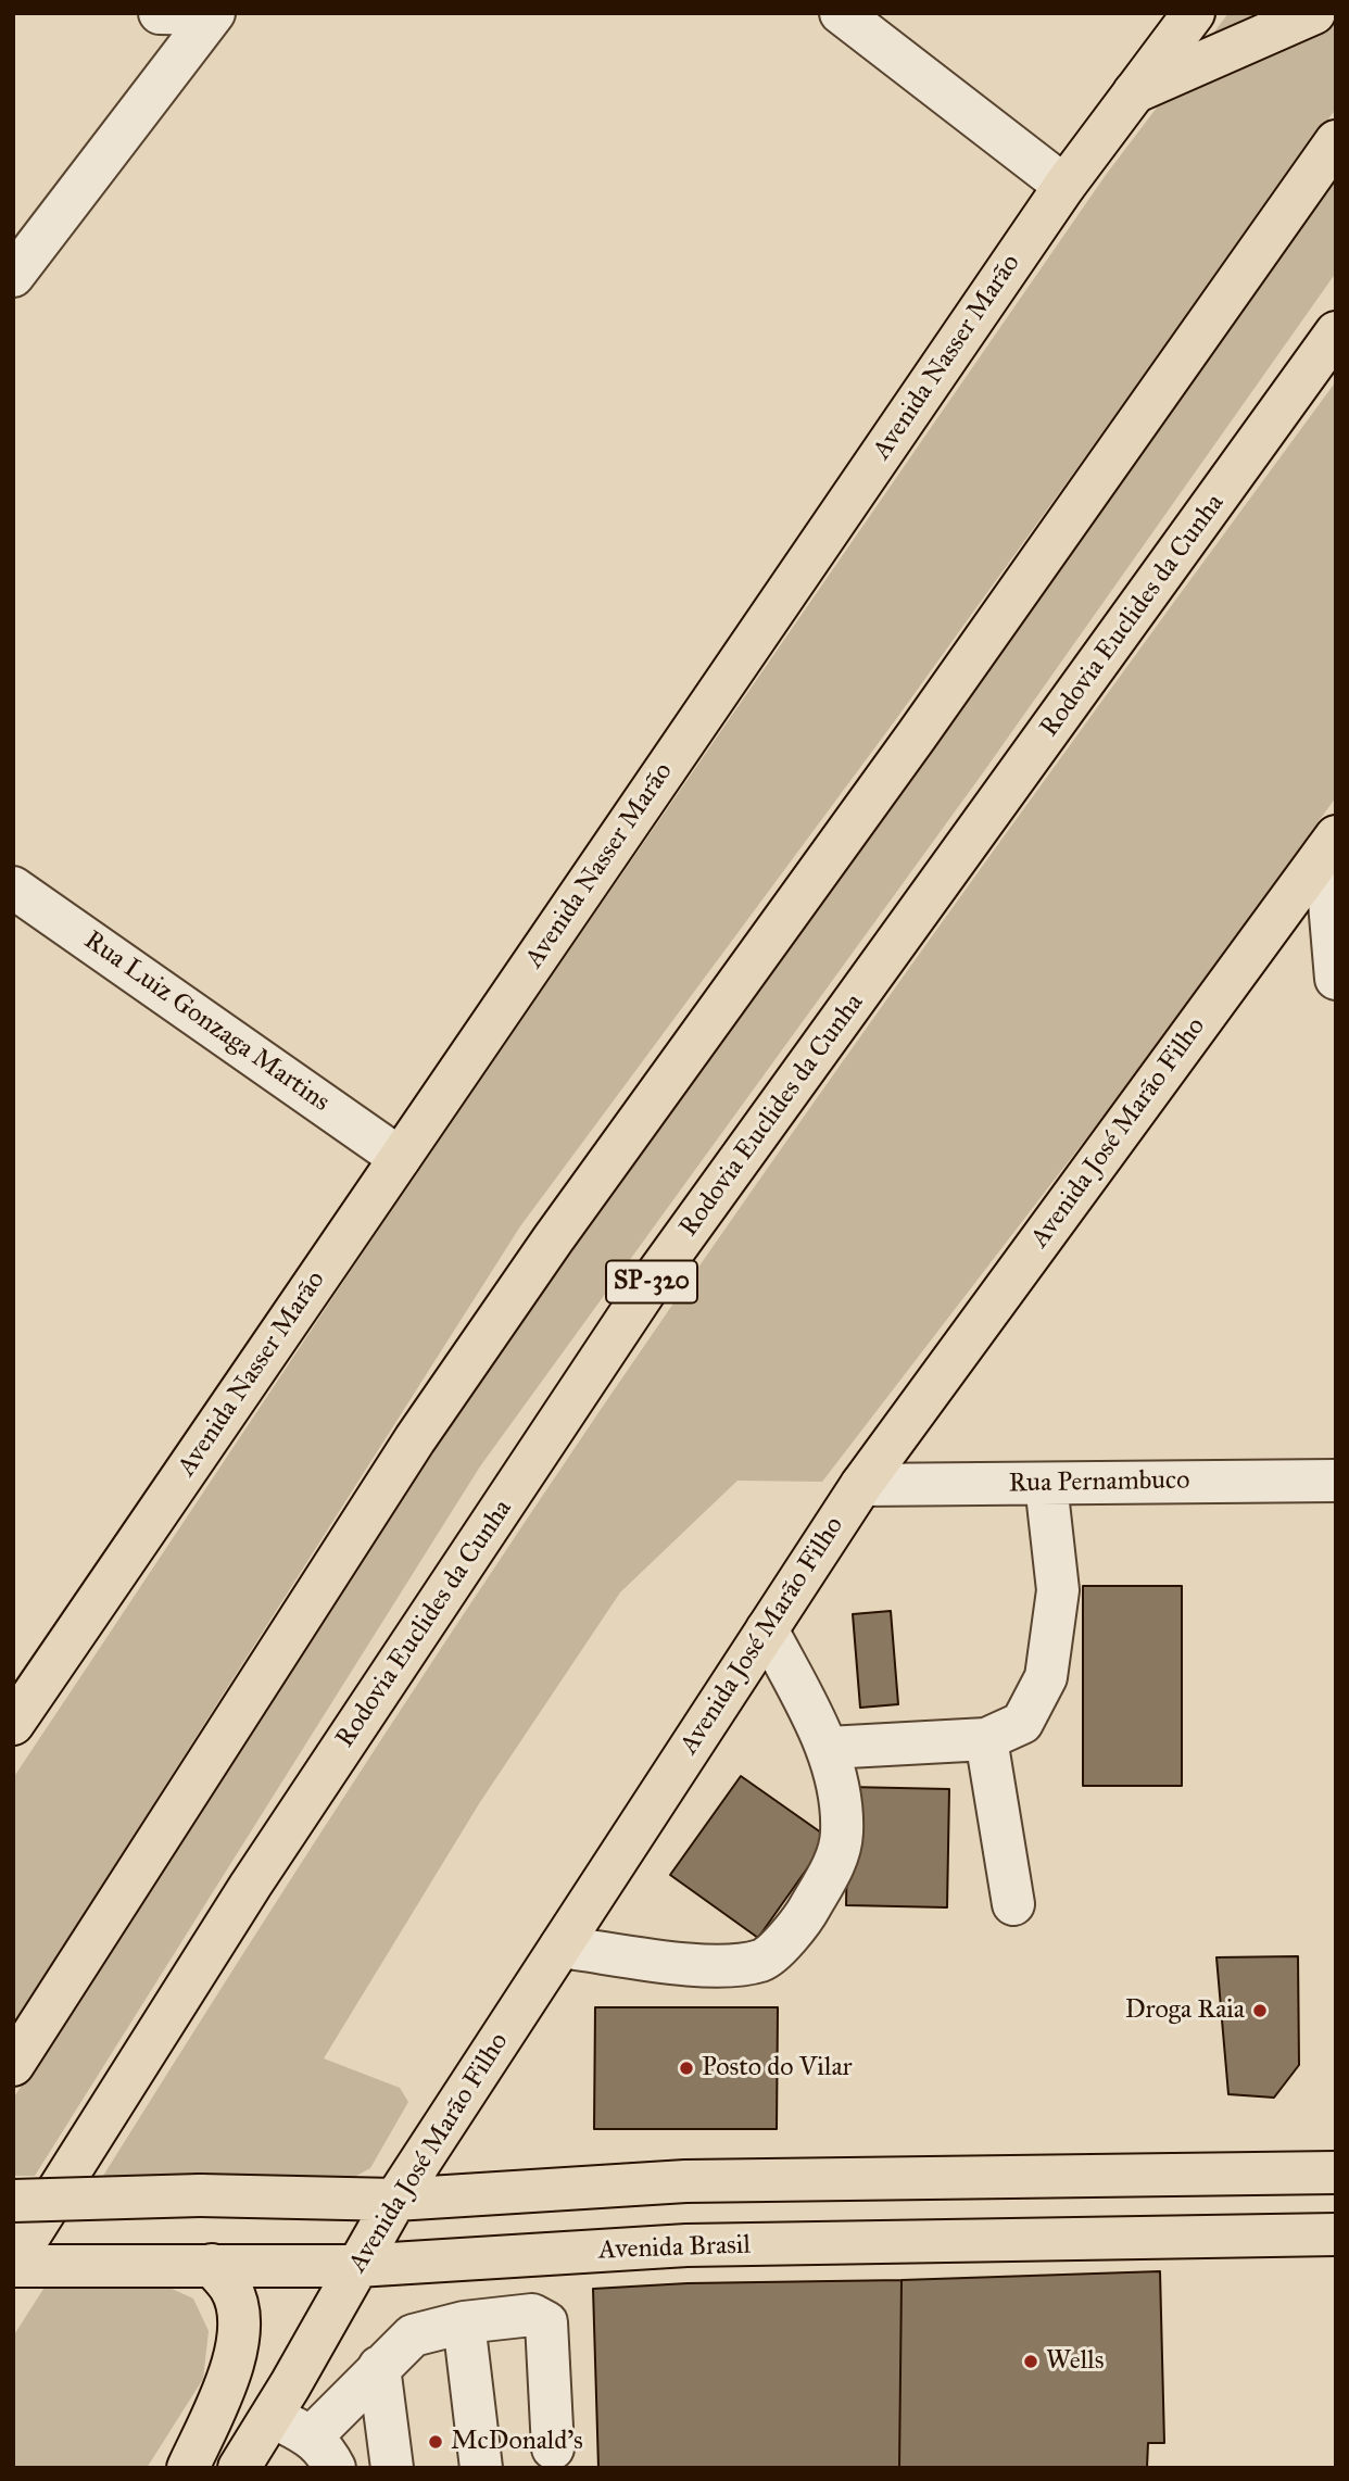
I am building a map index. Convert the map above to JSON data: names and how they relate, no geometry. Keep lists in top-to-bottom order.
{
  "streets": {
    "main road": [
      "Avenida Nasser Marão",
      "Rodovia Euclides da Cunha",
      "Avenida José Marão Filho",
      "SP-320",
      "Avenida Brasil"
    ],
    "street": ["Rua Luiz Gonzaga Martins", "Rua Pernambuco"]
  },
  "crossings": [
    ["Avenida Nasser Marão", "Rua Luiz Gonzaga Martins"],
    ["Rodovia Euclides da Cunha", "Avenida Brasil"],
    ["Avenida José Marão Filho", "Rua Pernambuco"],
    ["Avenida José Marão Filho", "Avenida Brasil"]
  ],
  "places": [
    "Droga Raia",
    "Posto do Vilar",
    "Wells",
    "McDonald's"
  ]
}
